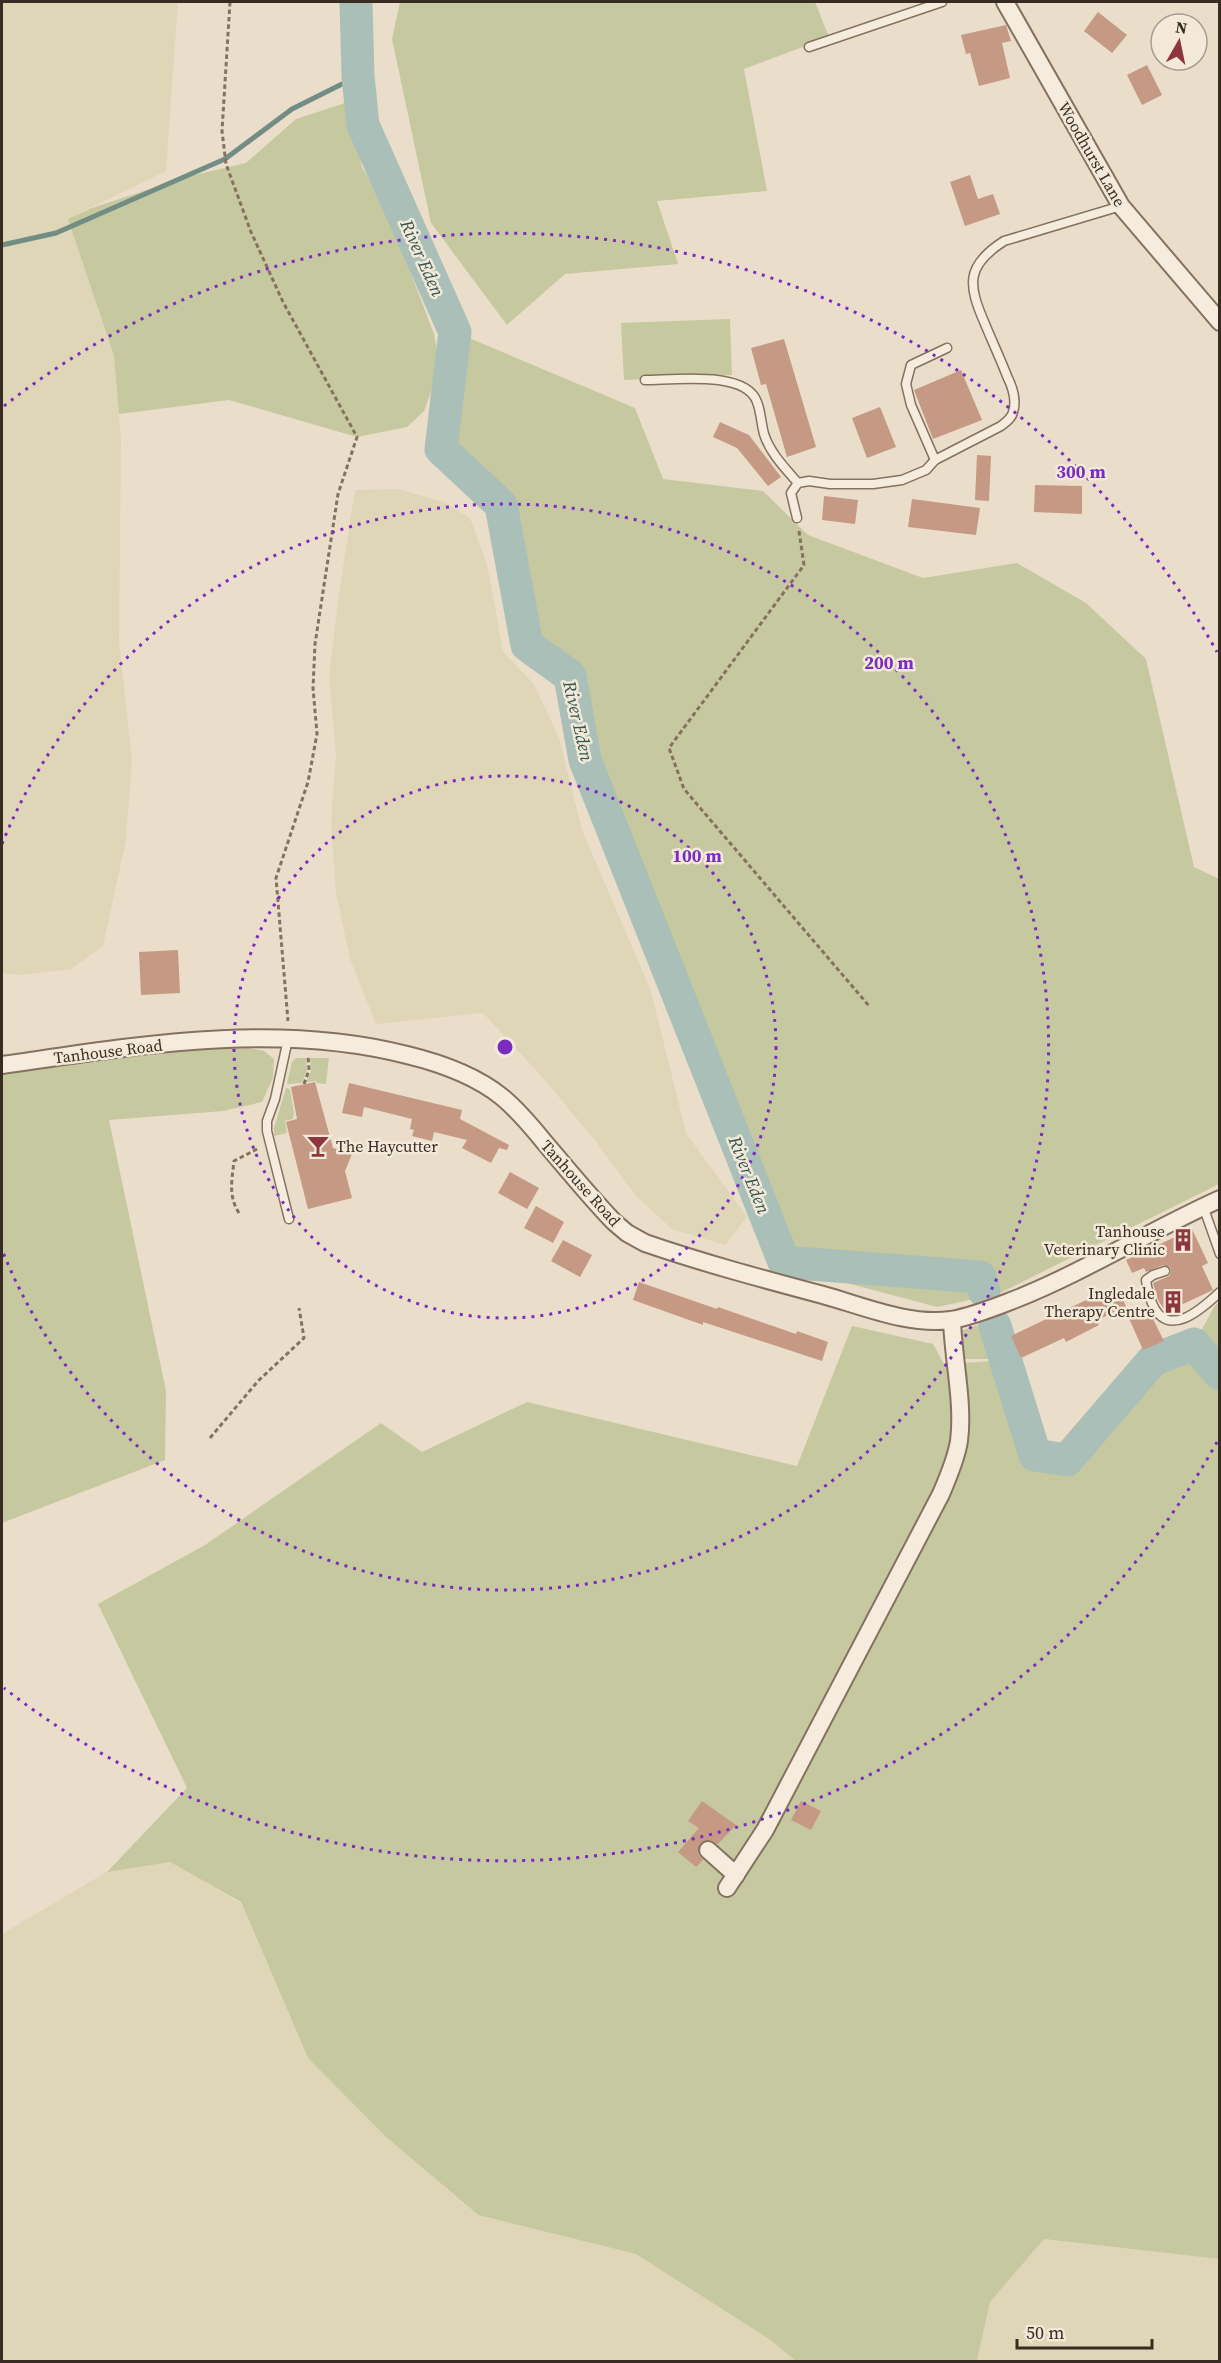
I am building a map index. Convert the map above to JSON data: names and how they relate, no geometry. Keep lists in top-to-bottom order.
{
  "streets": {
    "street": ["Woodhurst Lane", "Tanhouse Road"]
  },
  "water": ["River Eden"],
  "places": {
    "bar": ["The Haycutter"],
    "building": ["Tanhouse Veterinary Clinic", "Ingledale Therapy Centre"]
  },
  "scale_bar": "50 m",
  "north": "top",
  "rings": ["300 m", "200 m", "100 m"]
}
